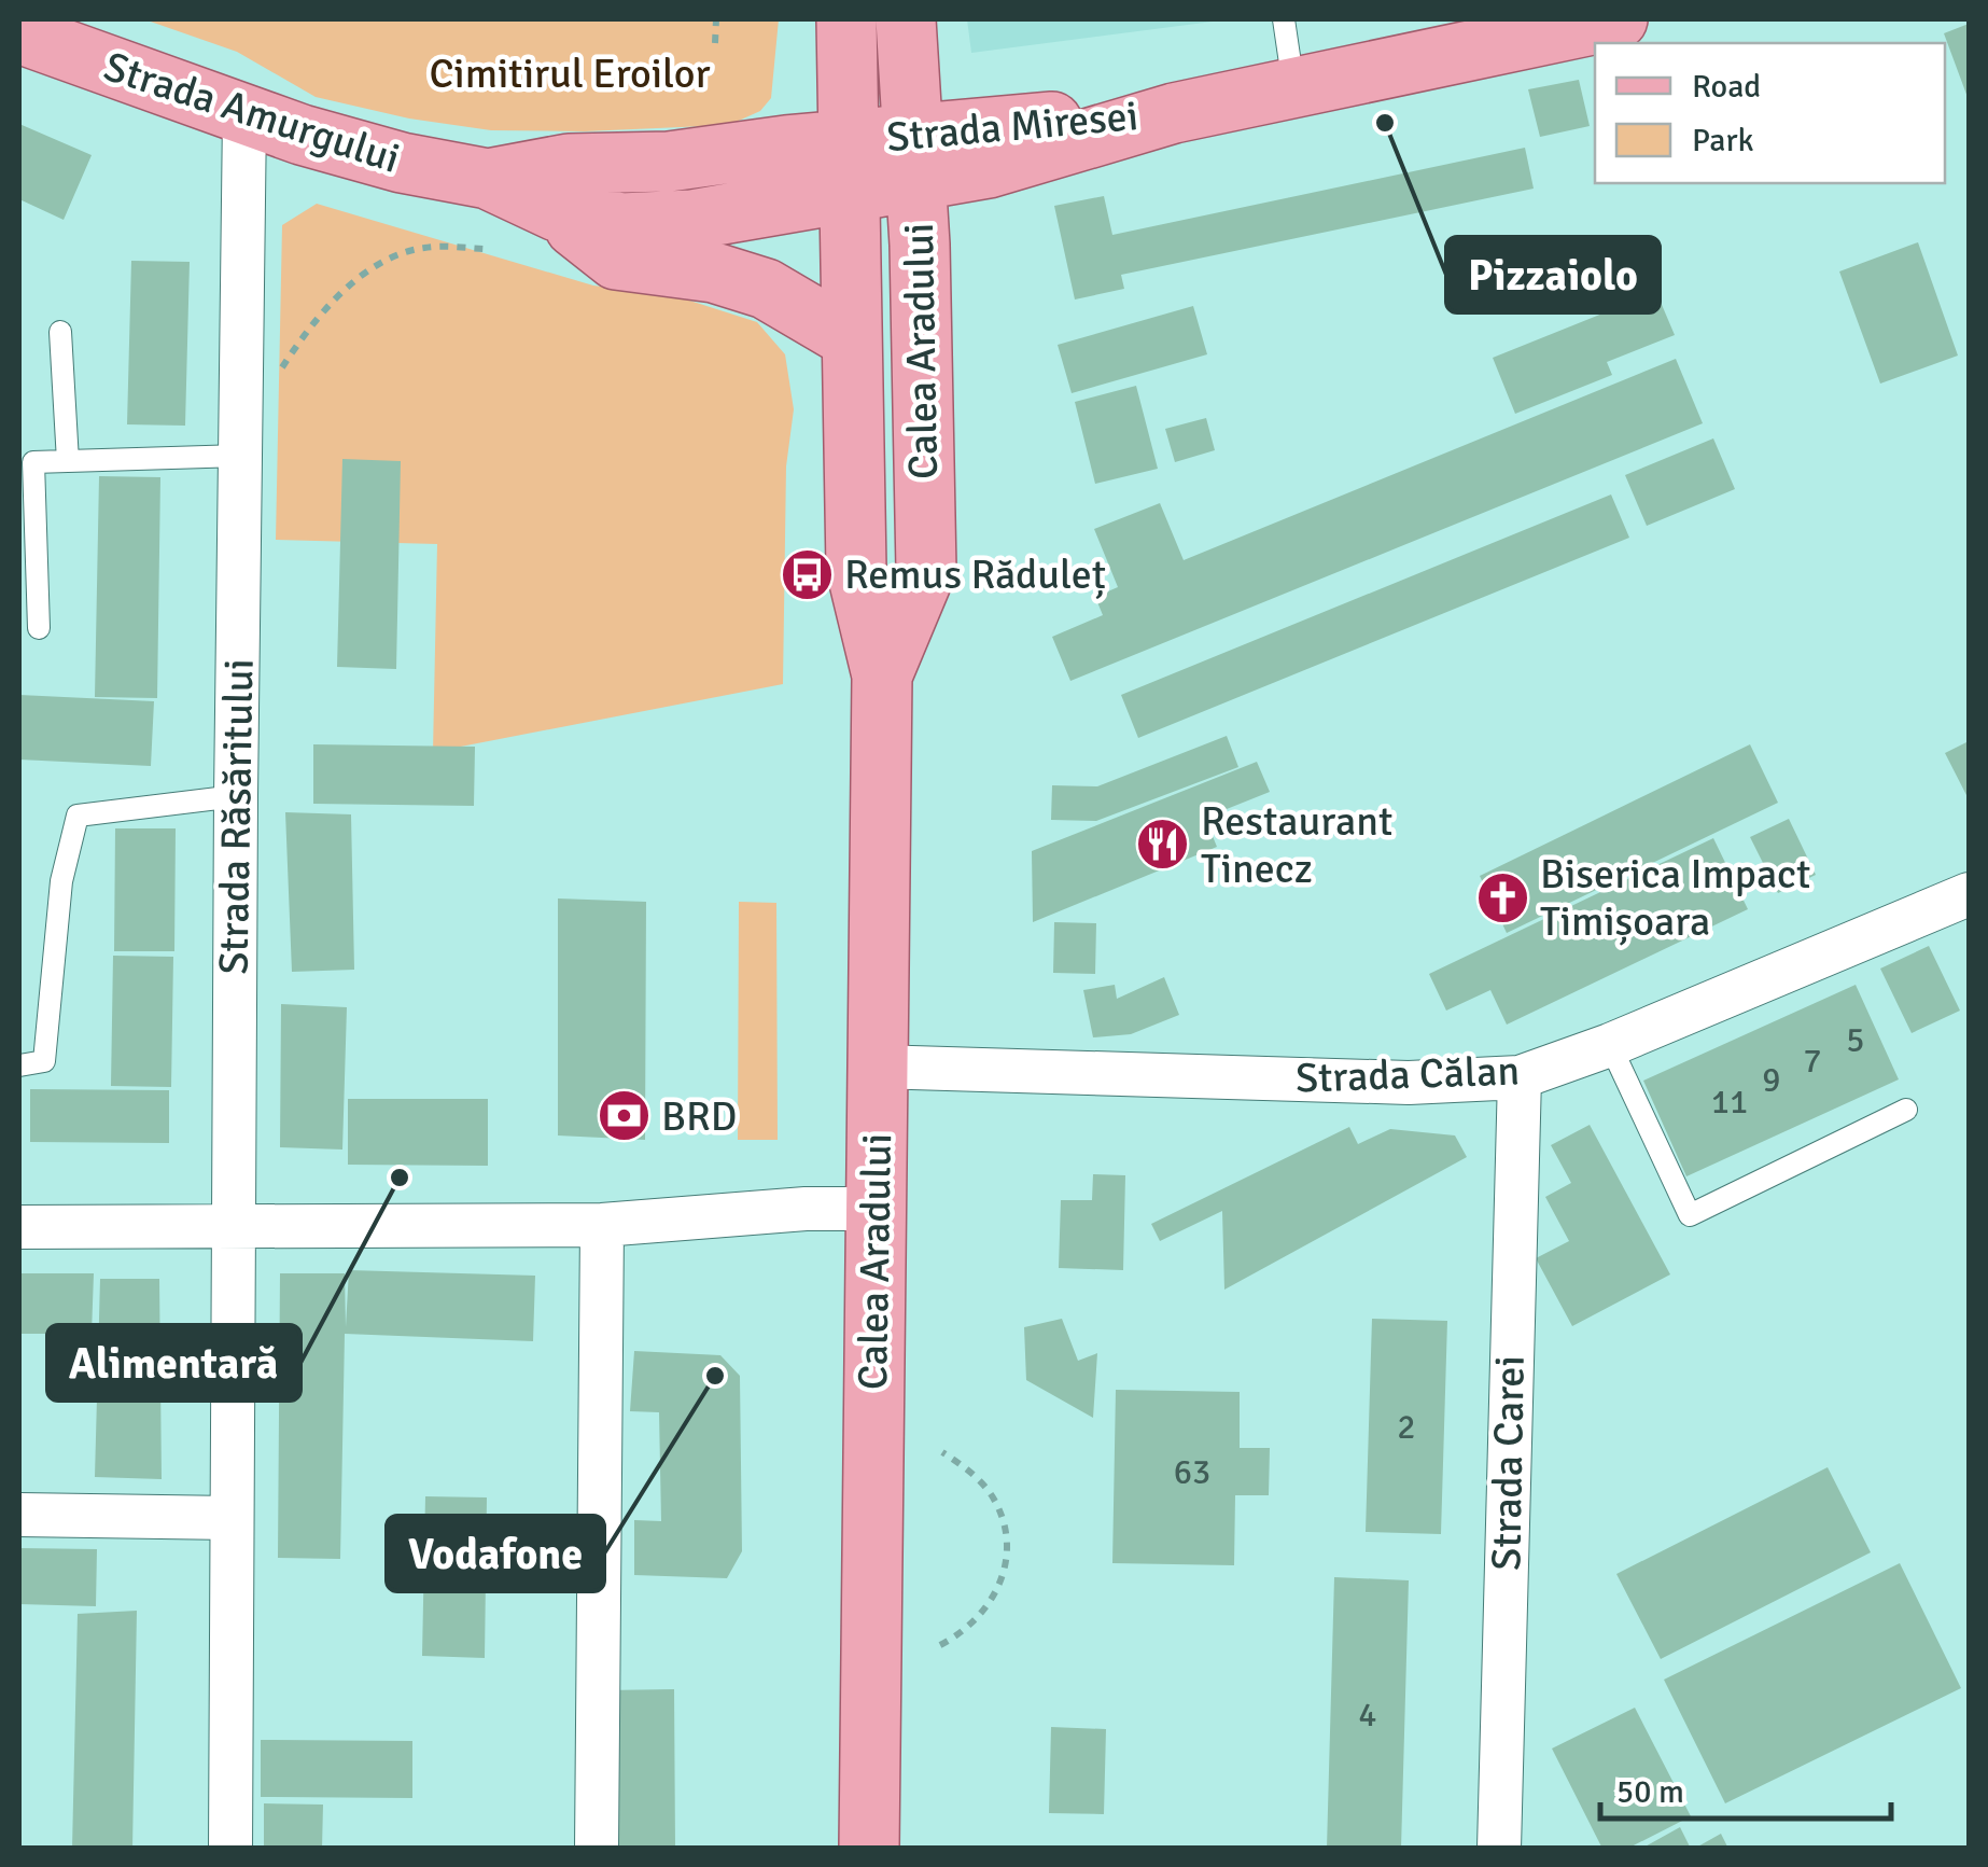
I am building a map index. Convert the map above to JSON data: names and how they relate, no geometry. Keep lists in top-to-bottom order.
{
  "streets": {
    "main road": ["Strada Amurgului", "Strada Miresei", "Calea Aradului"],
    "street": ["Strada Răsăritului", "Strada Călan", "Strada Carei"]
  },
  "crossings": [
    ["Strada Amurgului", "Strada Miresei"],
    ["Strada Amurgului", "Calea Aradului"],
    ["Strada Amurgului", "Strada Răsăritului"],
    ["Strada Miresei", "Calea Aradului"],
    ["Calea Aradului", "Strada Călan"],
    ["Strada Călan", "Strada Carei"]
  ],
  "parks": ["Cimitirul Eroilor"],
  "places": {
    "other": ["Pizzaiolo", "Alimentară", "Vodafone"],
    "bus stop": ["Remus Răduleț"],
    "restaurant": ["Restaurant Tinecz"],
    "church": ["Biserica Impact Timișoara"],
    "bank": ["BRD"]
  },
  "house_numbers": [
    "5",
    "7",
    "9",
    "11",
    "2",
    "63",
    "4"
  ],
  "legend": ["Road", "Park"],
  "scale_bar": "50 m"
}
